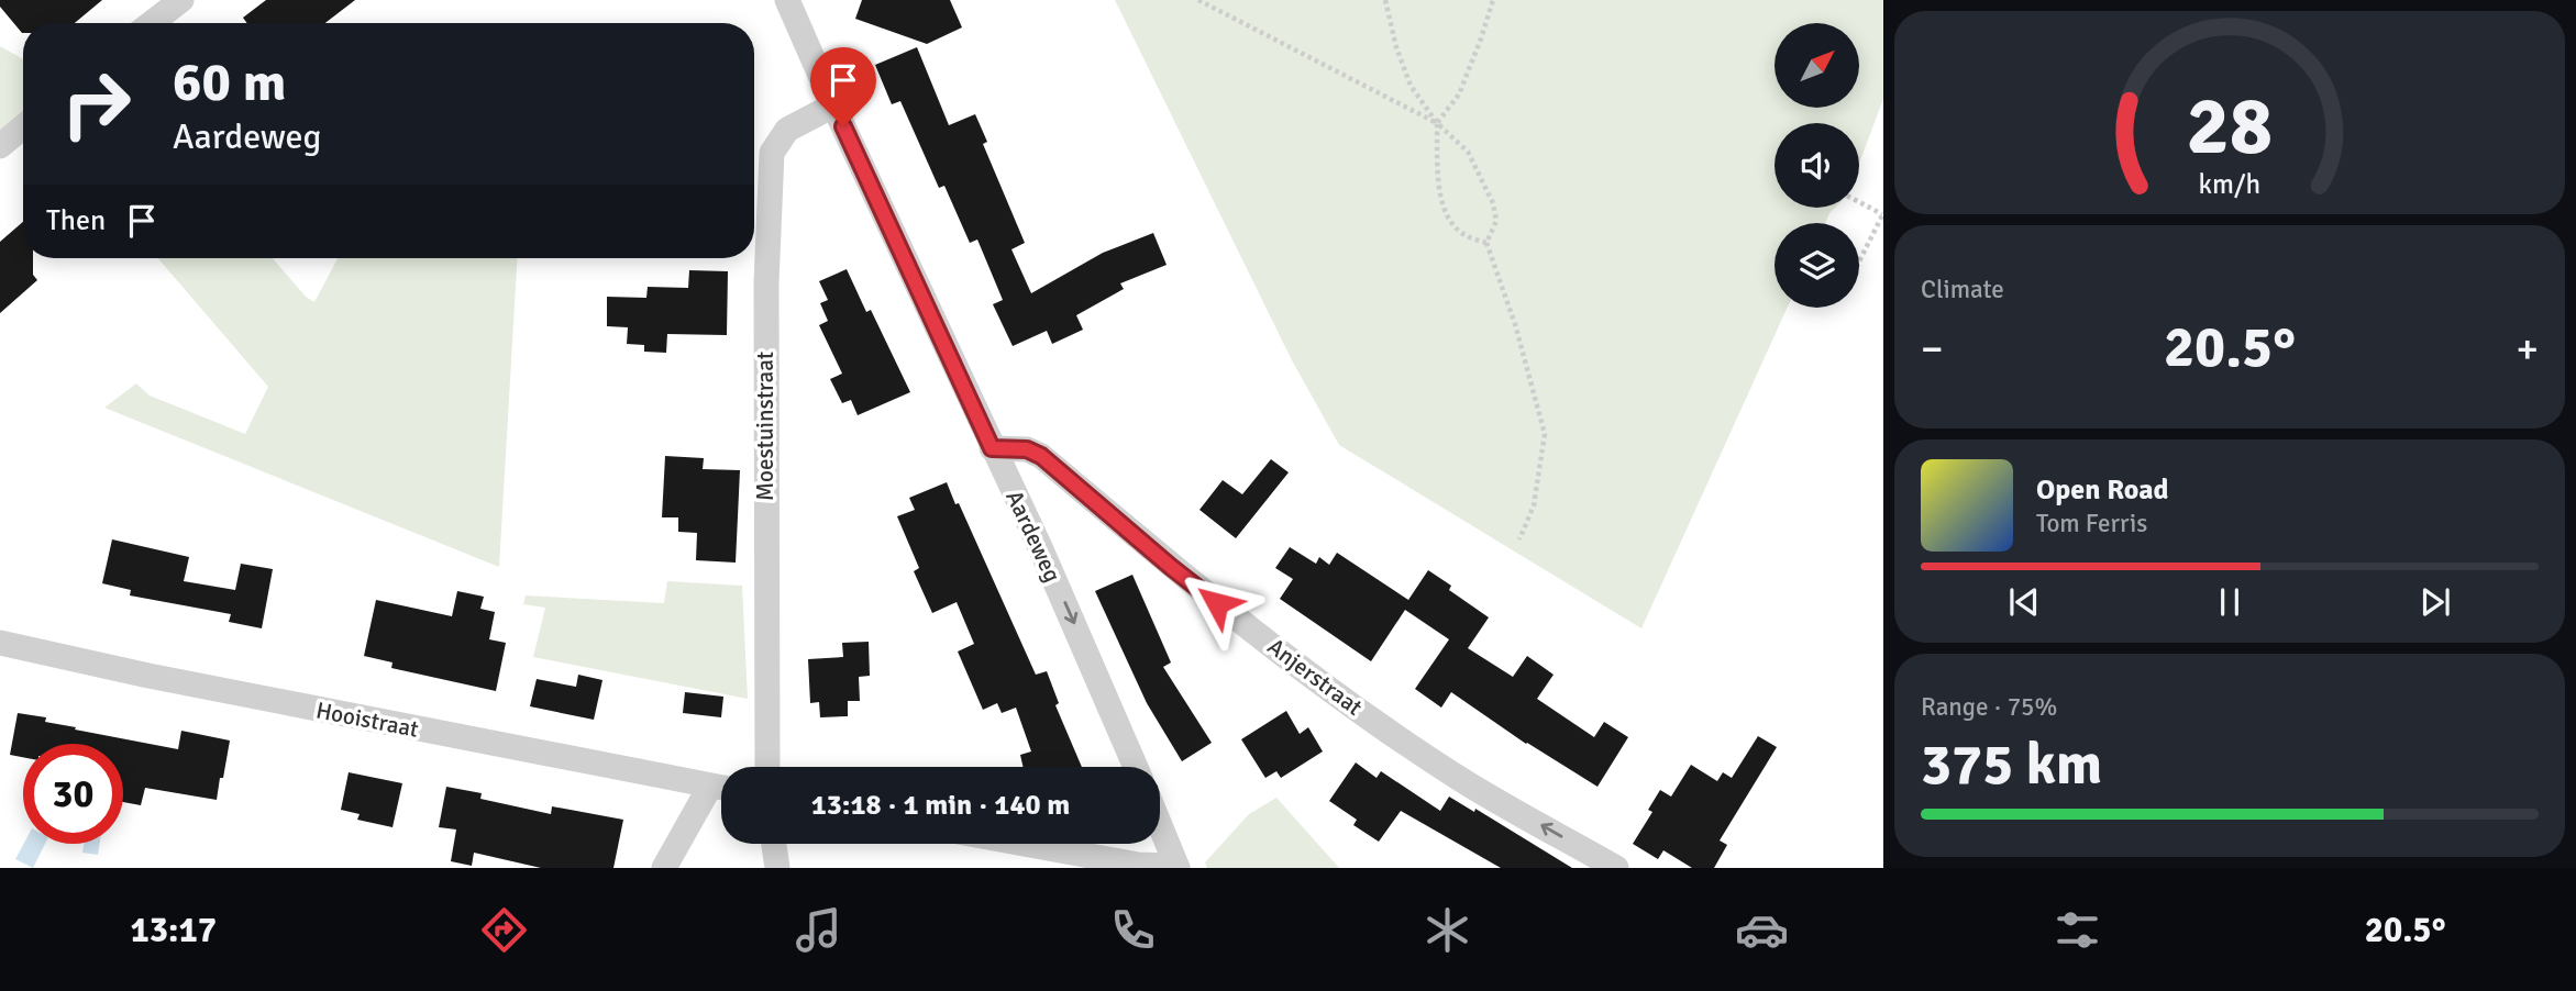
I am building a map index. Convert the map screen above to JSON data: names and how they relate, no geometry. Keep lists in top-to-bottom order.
{
  "streets": {
    "street": [
      "Moestuinstraat",
      "Aardeweg",
      "Anjerstraat",
      "Hooistraat"
    ]
  },
  "crossings": [
    ["Moestuinstraat", "Aardeweg"],
    ["Aardeweg", "Anjerstraat"]
  ],
  "one_way": ["Aardeweg", "Anjerstraat"],
  "north": "top right",
  "page": {
    "turn": ["60 m", "Aardeweg"],
    "then": "Then",
    "tile": [
      "Climate",
      ["Range · 75%", "375 km"]
    ],
    "heat": ["−", "20.5°", "+"],
    "song": ["Open Road", "Tom Ferris"],
    "limit": "30",
    "trip": "13:18 · 1 min · 140 m",
    "tabs": ["13:17", "20.5°"],
    "gauge": ["28", "km/h"]
  }
}
